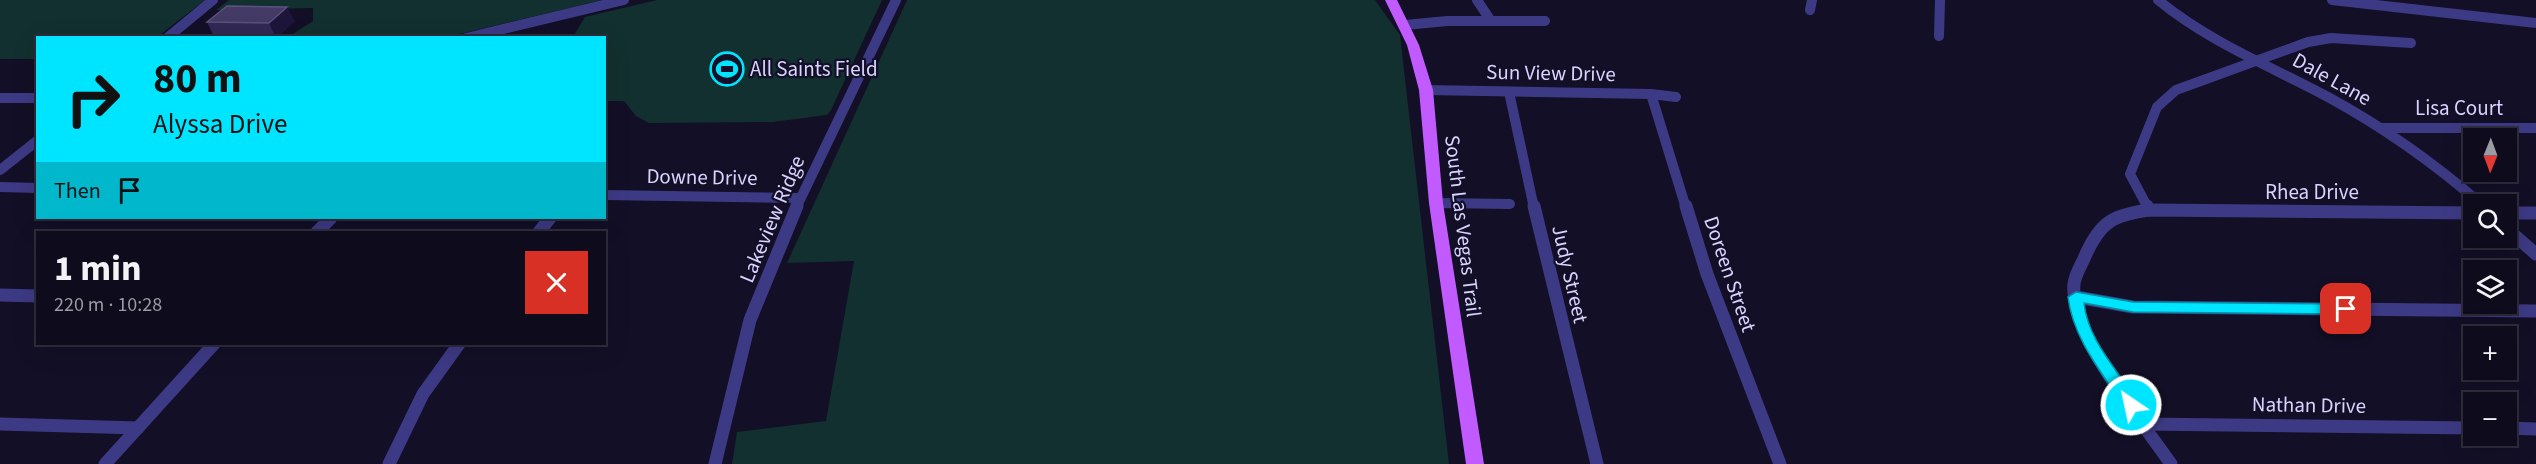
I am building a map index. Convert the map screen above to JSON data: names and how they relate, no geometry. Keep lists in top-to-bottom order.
{
  "streets": {
    "main road": ["South Las Vegas Trail"],
    "street": [
      "Sun View Drive",
      "Dale Lane",
      "Lisa Court",
      "Downe Drive",
      "Rhea Drive",
      "Lakeview Ridge",
      "Judy Street",
      "Doreen Street",
      "Nathan Drive"
    ]
  },
  "crossings": [
    ["Sun View Drive", "South Las Vegas Trail"],
    ["Sun View Drive", "Judy Street"],
    ["Sun View Drive", "Doreen Street"],
    ["Dale Lane", "Lisa Court"],
    ["Downe Drive", "Lakeview Ridge"]
  ],
  "places": {
    "sports": ["All Saints Field"]
  },
  "north": "bottom",
  "page": {
    "turn": ["80 m", "Alyssa Drive"],
    "map_buttons": ["+", "−"],
    "then": "Then",
    "heading": ["1 min", "220 m · 10:28"]
  }
}
